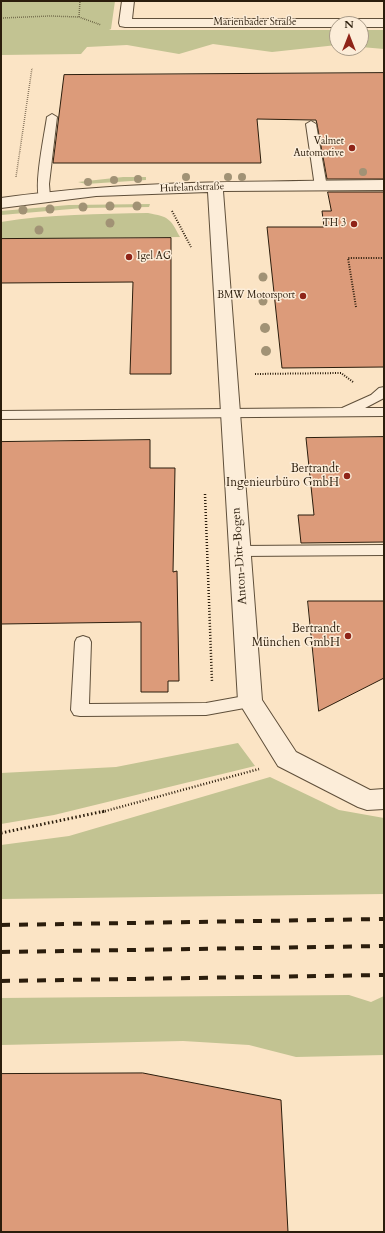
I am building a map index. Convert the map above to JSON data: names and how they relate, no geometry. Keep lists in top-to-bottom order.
{
  "streets": {
    "street": ["Marienbader Straße", "Hufelandstraße", "Anton-Ditt-Bogen"]
  },
  "crossings": [
    ["Hufelandstraße", "Anton-Ditt-Bogen"]
  ],
  "places": [
    "Valmet Automotive",
    "TH 3",
    "Igel AG",
    "BMW Motorsport",
    "Bertrandt Ingenieurbüro GmbH",
    "Bertrandt München GmbH"
  ],
  "north": "top"
}
